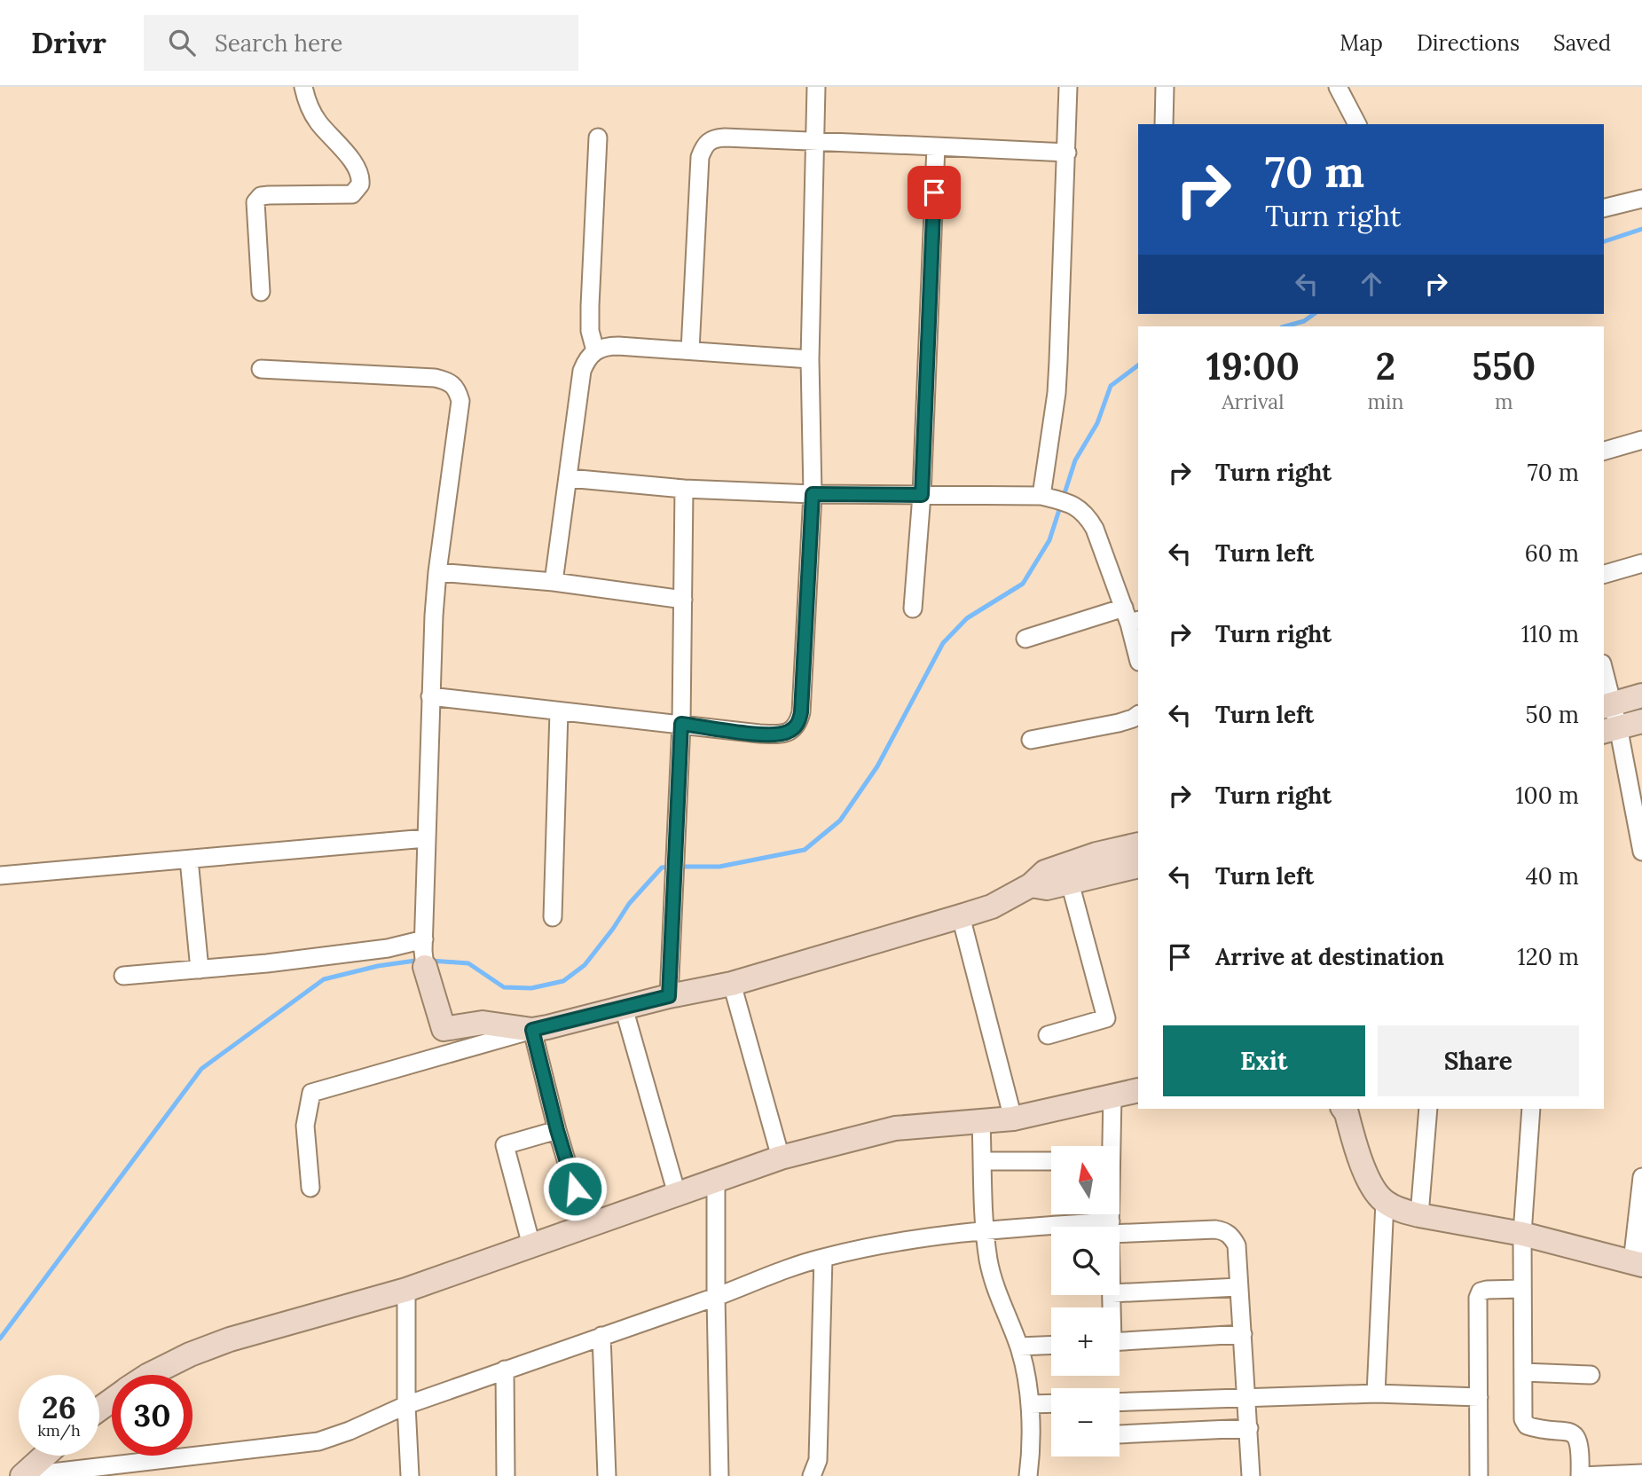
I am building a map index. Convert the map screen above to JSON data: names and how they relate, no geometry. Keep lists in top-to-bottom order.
{
  "north": "top",
  "page": {
    "header": "Drivr",
    "search": "Search here",
    "nav": ["Map", "Directions", "Saved"],
    "turn": ["70 m", "Turn right"],
    "eta": [
      "19:00",
      "Arrival",
      "2",
      "min",
      "550",
      "m"
    ],
    "list": [
      {
        "name": "Turn right",
        "value": "70 m"
      },
      {
        "name": "Turn left",
        "value": "60 m"
      },
      {
        "name": "Turn right",
        "value": "110 m"
      },
      {
        "name": "Turn left",
        "value": "50 m"
      },
      {
        "name": "Turn right",
        "value": "100 m"
      },
      {
        "name": "Turn left",
        "value": "40 m"
      },
      {
        "name": "Arrive at destination",
        "value": "120 m"
      }
    ],
    "buttons": ["Exit", "Share"],
    "map_buttons": ["+", "−"],
    "speed": "26 km/h",
    "limit": "30"
  }
}
